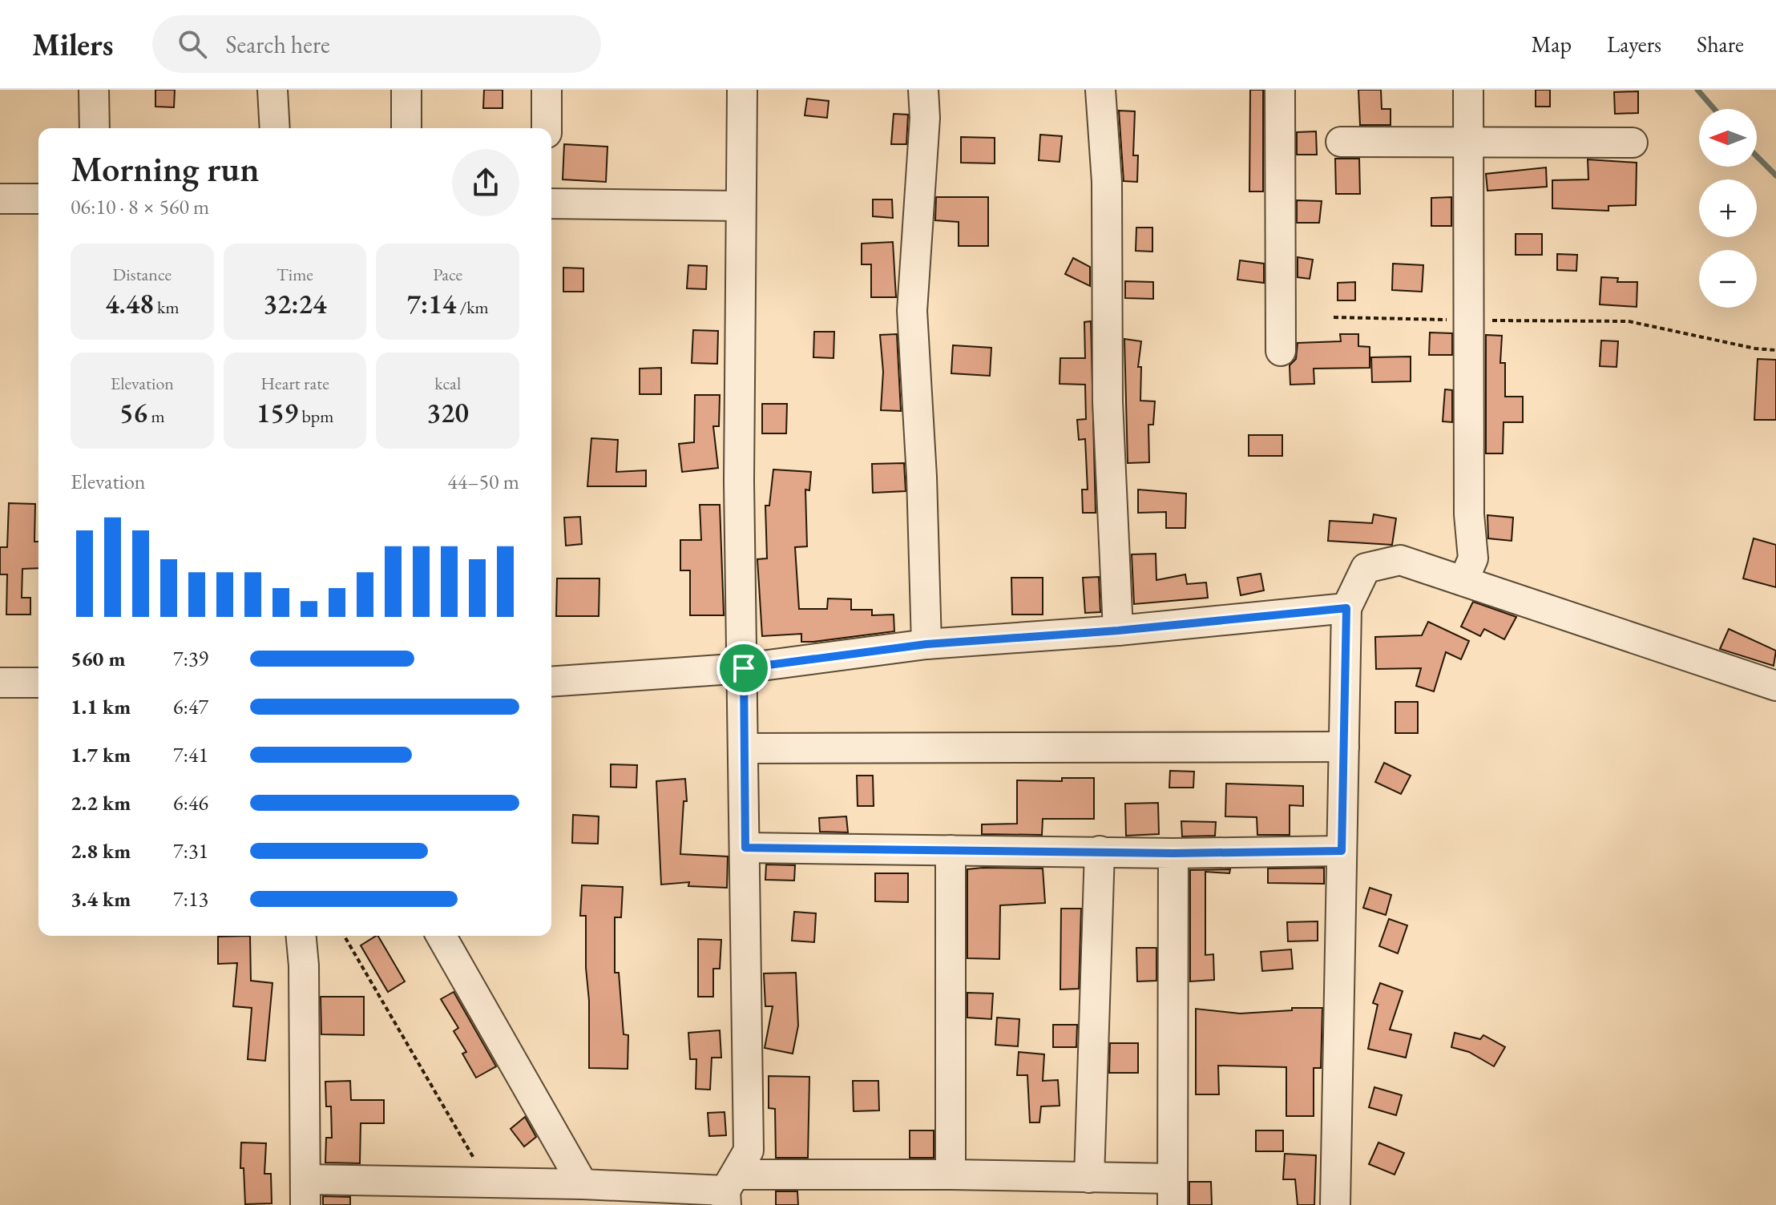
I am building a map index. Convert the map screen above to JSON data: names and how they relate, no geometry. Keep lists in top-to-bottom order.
{
  "north": "left",
  "page": {
    "header": "Milers",
    "search": "Search here",
    "nav": ["Map", "Layers", "Share"],
    "map_buttons": ["+", "−"],
    "heading": ["Morning run", "06:10 · 8 × 560 m"],
    "stats": [
      ["Distance", "4.48 km"],
      ["Time", "32:24"],
      ["Pace", "7:14 /km"],
      ["Elevation", "56 m"],
      ["Heart rate", "159 bpm"],
      ["kcal", "320"]
    ],
    "chart": ["Elevation", "44–50 m"],
    "list": [
      {
        "name": "560 m",
        "note": "7:39"
      },
      {
        "name": "1.1 km",
        "note": "6:47"
      },
      {
        "name": "1.7 km",
        "note": "7:41"
      },
      {
        "name": "2.2 km",
        "note": "6:46"
      },
      {
        "name": "2.8 km",
        "note": "7:31"
      },
      {
        "name": "3.4 km",
        "note": "7:13"
      }
    ]
  }
}
